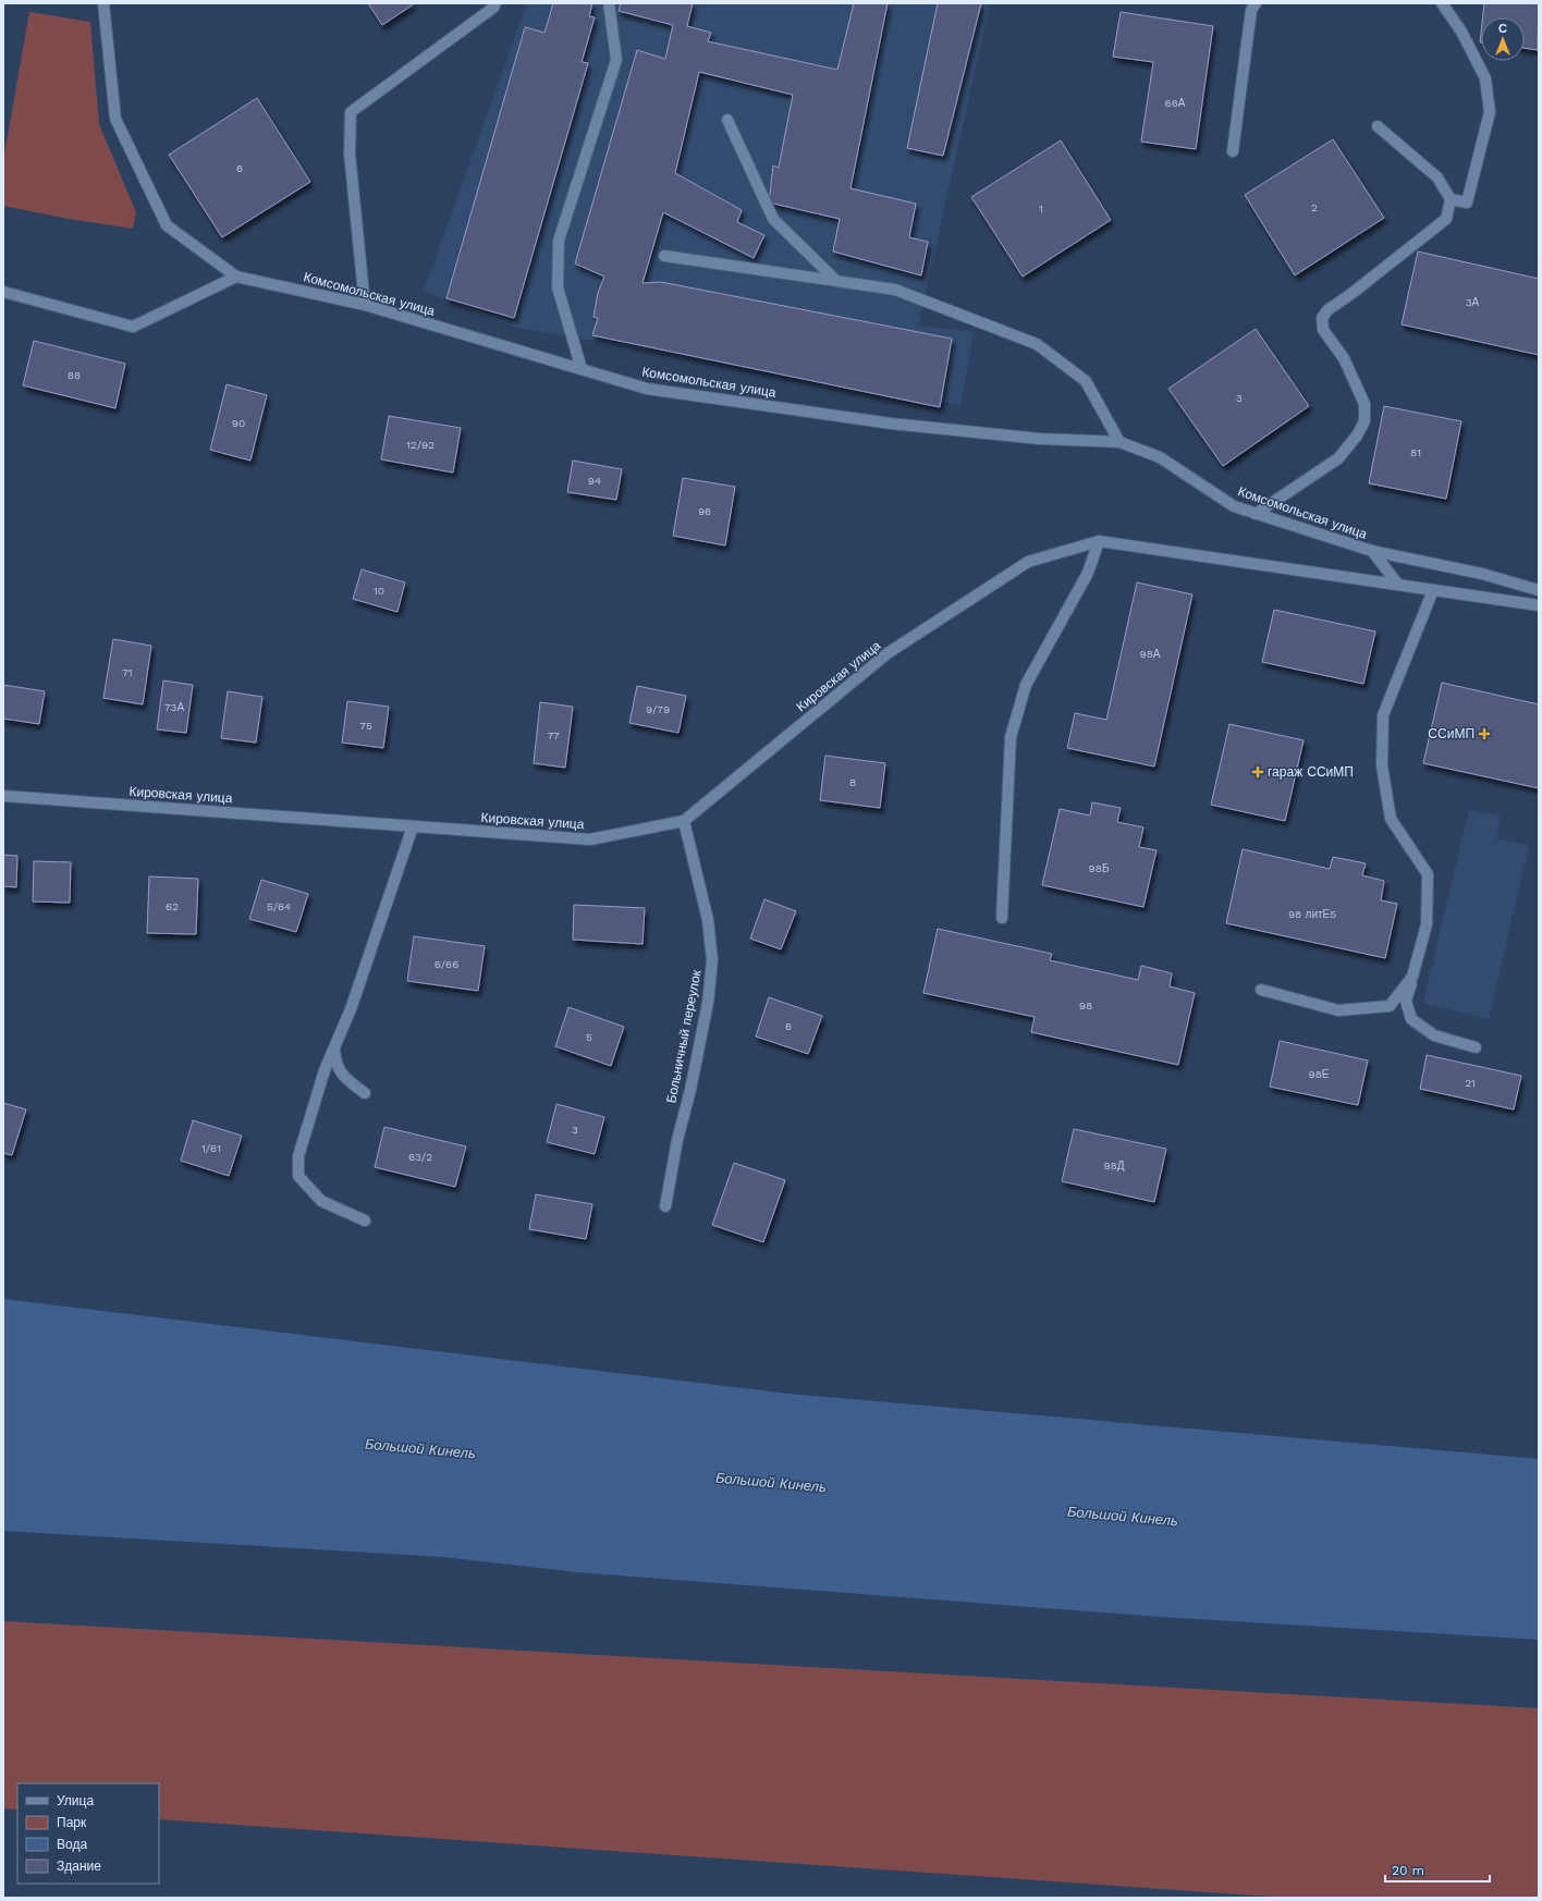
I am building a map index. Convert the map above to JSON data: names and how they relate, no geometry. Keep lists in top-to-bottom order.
{
  "streets": {
    "street": ["Комсомольская улица", "Кировская улица", "Больничный переулок"]
  },
  "crossings": [
    ["Кировская улица", "Больничный переулок"]
  ],
  "water": ["Большой Кинель"],
  "places": {
    "health": ["ССиМП", "гараж ССиМП"]
  },
  "house_numbers": [
    "66А",
    "6",
    "2",
    "1",
    "3А",
    "88",
    "3",
    "90",
    "12/92",
    "81",
    "94",
    "96",
    "10",
    "98А",
    "71",
    "73А",
    "9/79",
    "75",
    "77",
    "8",
    "98Б",
    "62",
    "5/64",
    "98 литЕ5",
    "6/66",
    "98",
    "6",
    "5",
    "98Е",
    "21",
    "3",
    "1/61",
    "63/2",
    "98Д"
  ],
  "legend": [
    "Улица",
    "Парк",
    "Вода",
    "Здание"
  ],
  "scale_bar": "20 m",
  "north": "top"
}
